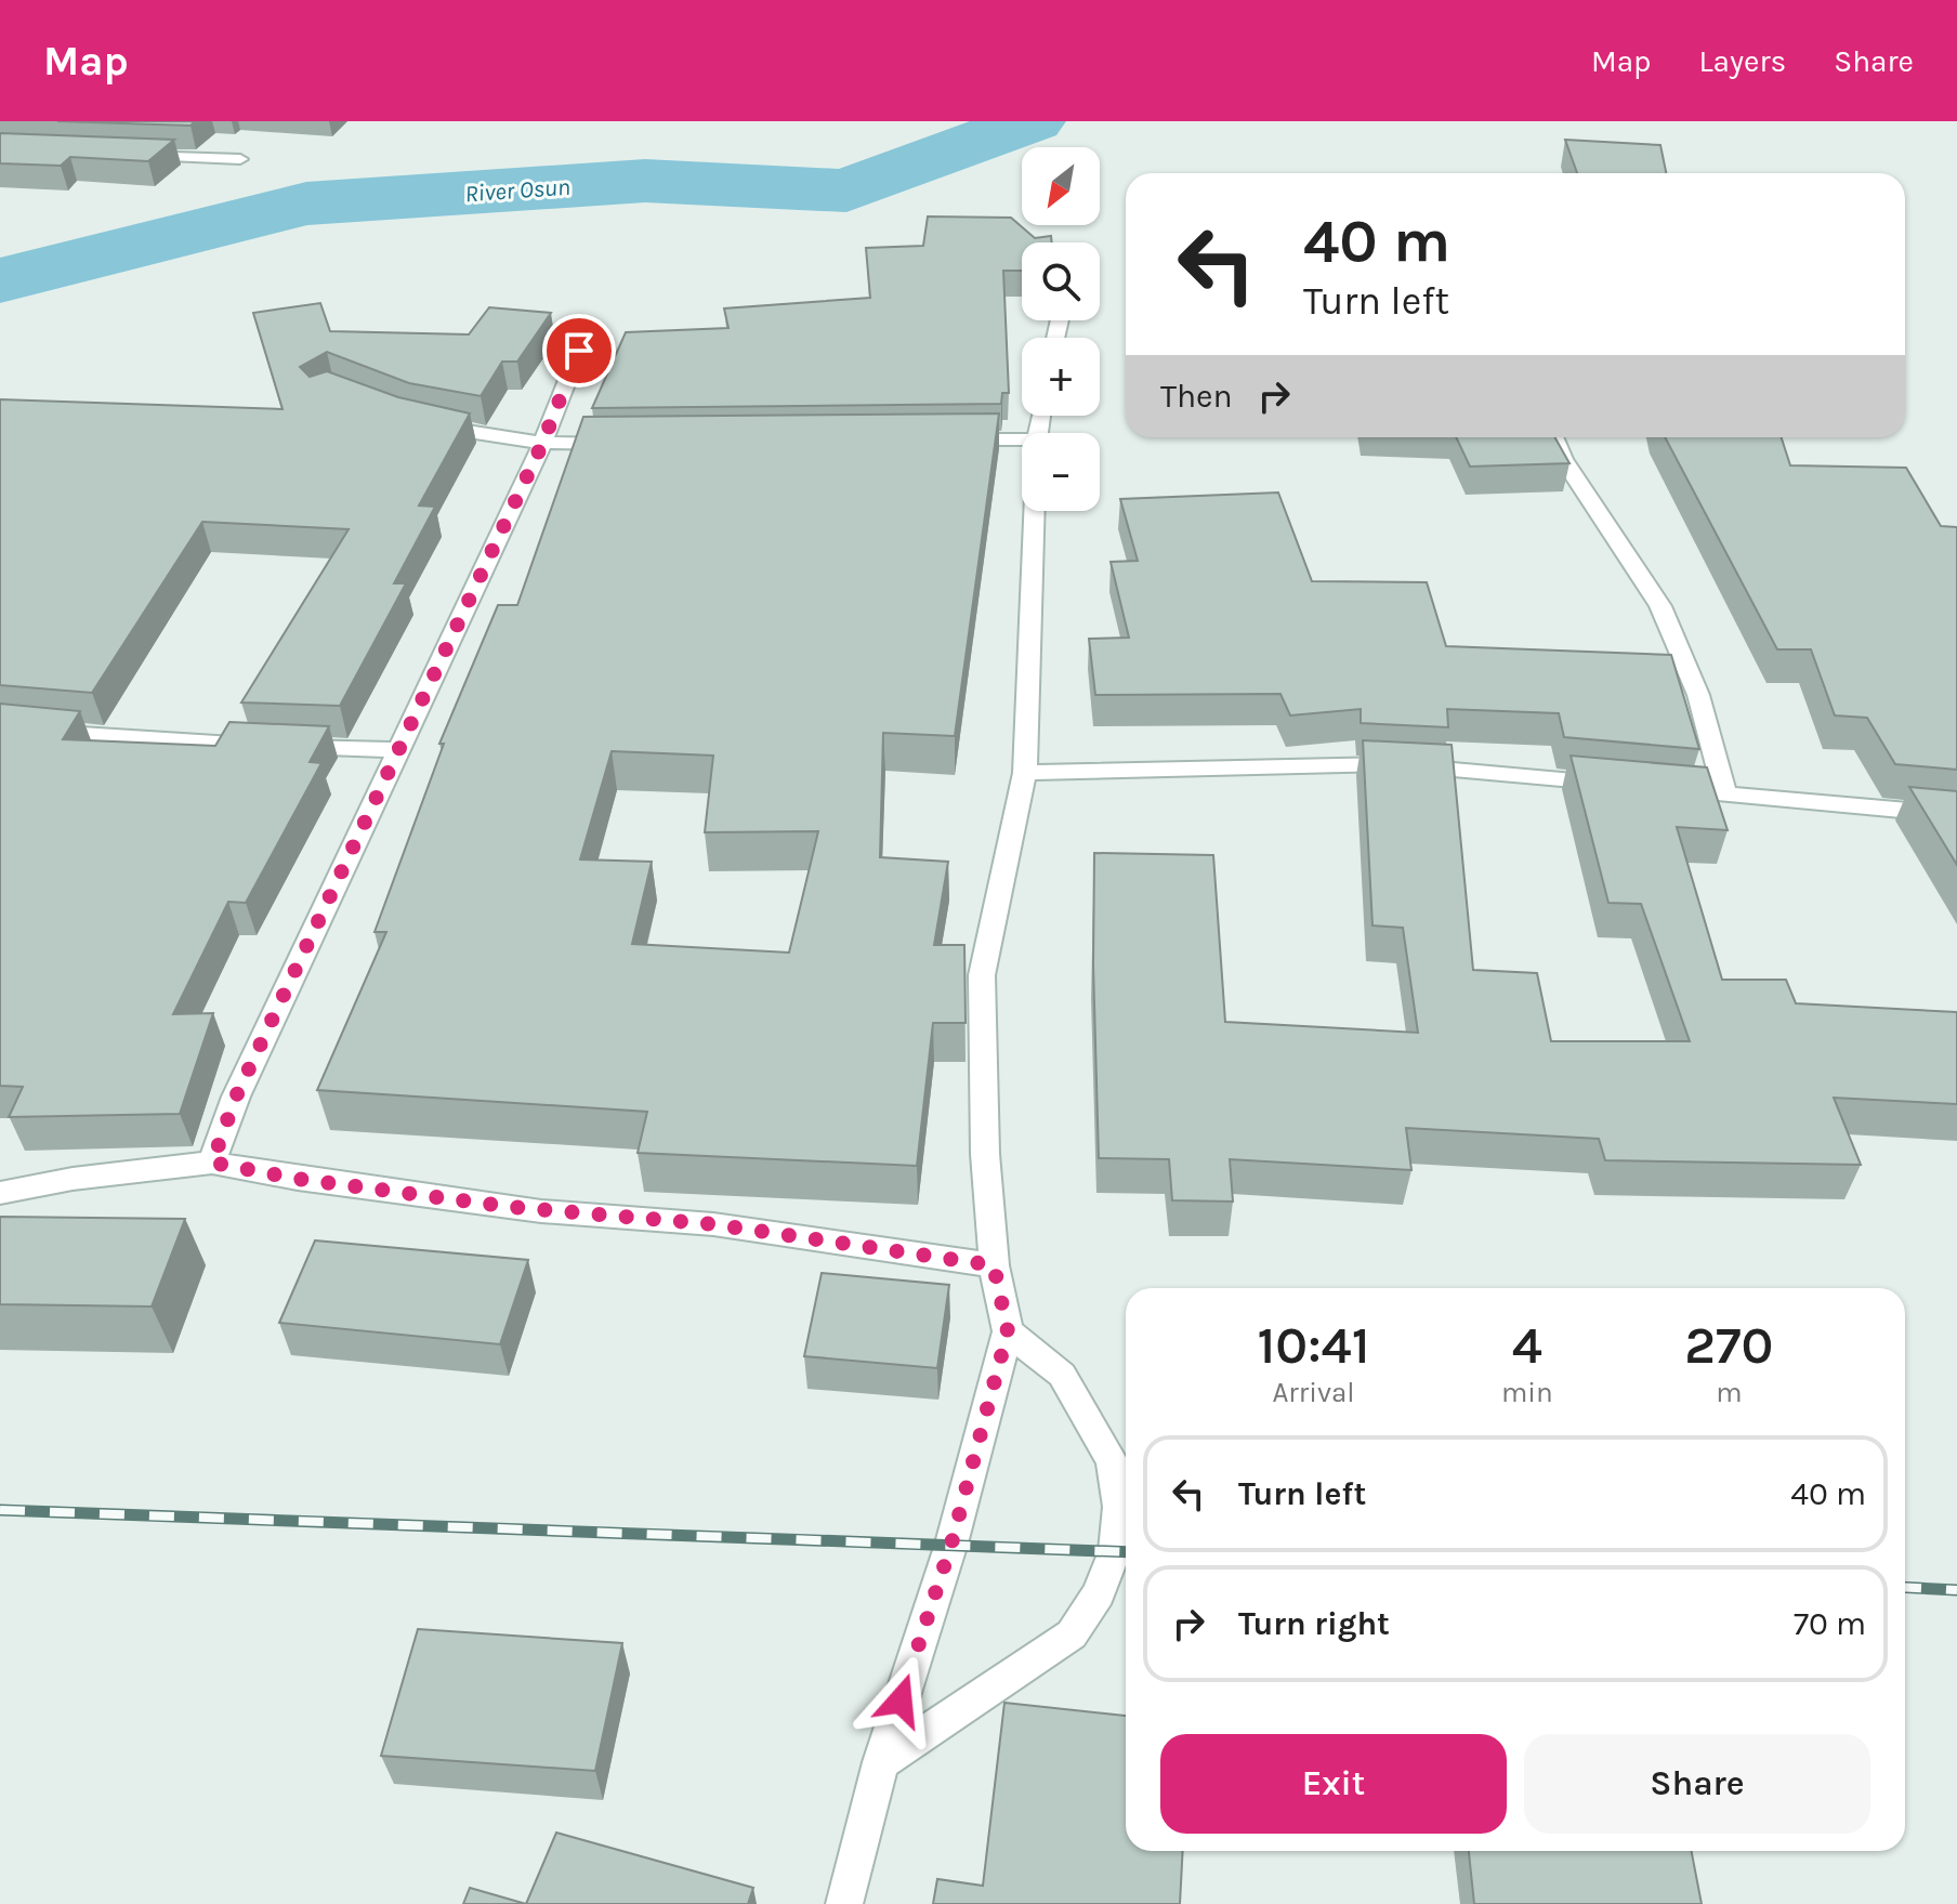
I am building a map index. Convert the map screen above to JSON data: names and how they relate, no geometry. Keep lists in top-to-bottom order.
{
  "water": ["River Osun"],
  "north": "bottom left",
  "page": {
    "header": "Map",
    "nav": ["Map", "Layers", "Share"],
    "map_buttons": ["+", "−"],
    "turn": ["40 m", "Turn left"],
    "then": "Then",
    "eta": [
      "10:41",
      "Arrival",
      "4",
      "min",
      "270",
      "m"
    ],
    "list": [
      {
        "name": "Turn left",
        "value": "40 m"
      },
      {
        "name": "Turn right",
        "value": "70 m"
      }
    ],
    "buttons": ["Exit", "Share"]
  }
}
